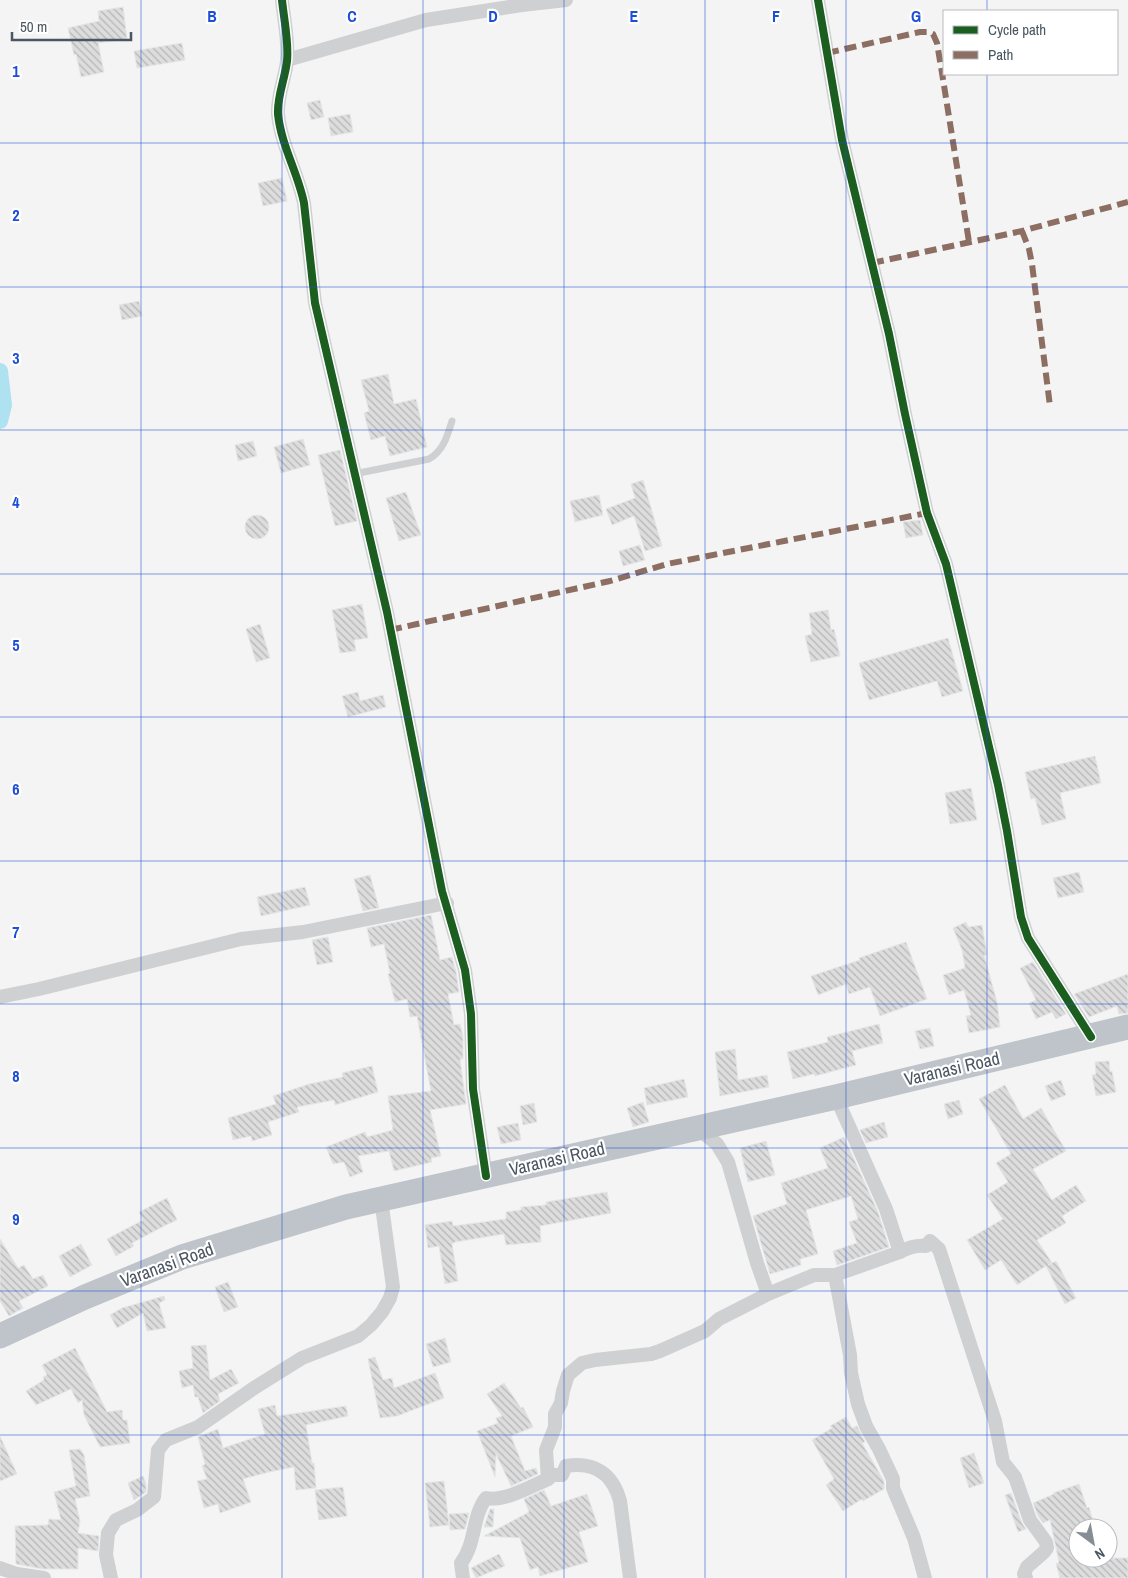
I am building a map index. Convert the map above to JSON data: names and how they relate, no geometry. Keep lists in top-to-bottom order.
{
  "streets": {
    "highway": ["Varanasi Road"]
  },
  "legend": ["Cycle path", "Path"],
  "scale_bar": "50 m",
  "north": "bottom right",
  "grid": {
    "columns": [
      "B",
      "C",
      "D",
      "E",
      "F",
      "G"
    ],
    "rows": [
      "1",
      "2",
      "3",
      "4",
      "5",
      "6",
      "7",
      "8",
      "9"
    ]
  }
}
